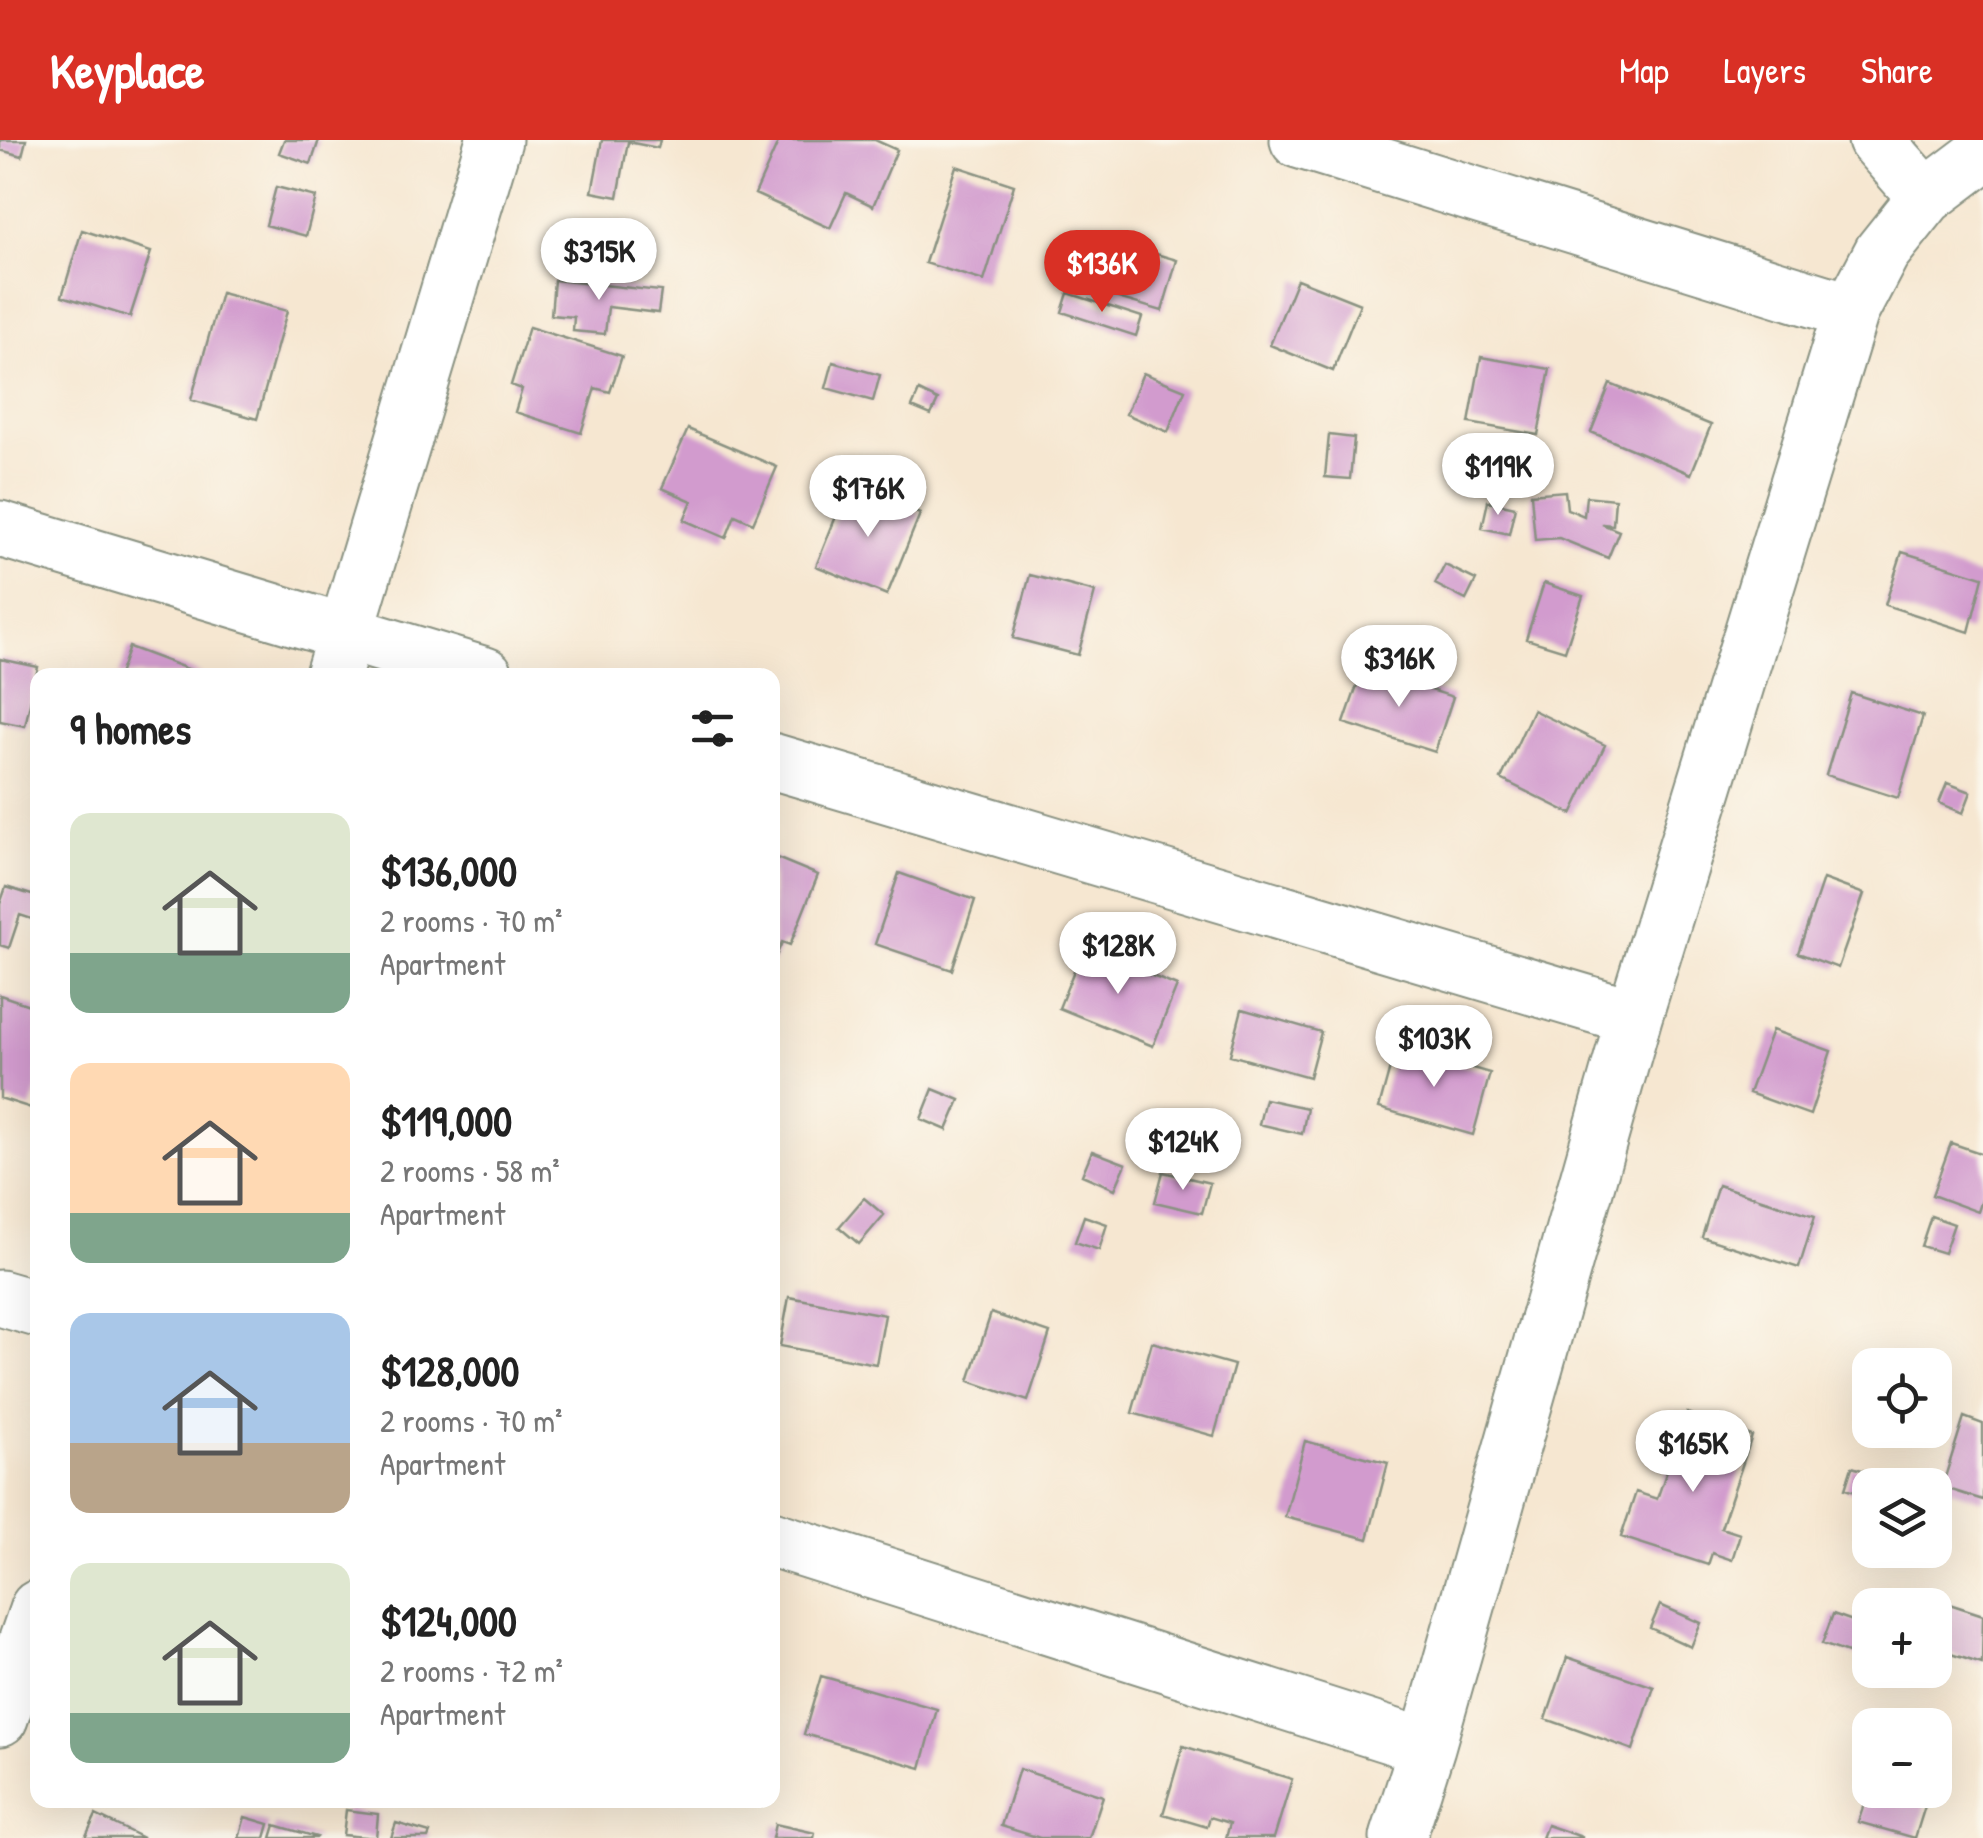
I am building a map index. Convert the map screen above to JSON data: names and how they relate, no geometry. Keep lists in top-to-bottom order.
{
  "page": {
    "header": "Keyplace",
    "nav": ["Map", "Layers", "Share"],
    "price": [
      "$315K",
      "$136K",
      "$119K",
      "$176K",
      "$316K",
      "$128K",
      "$103K",
      "$124K",
      "$165K"
    ],
    "heading": "9 homes",
    "list": [
      {
        "name": "$136,000",
        "note": "2 rooms · 70 m² · Apartment"
      },
      {
        "name": "$119,000",
        "note": "2 rooms · 58 m² · Apartment"
      },
      {
        "name": "$128,000",
        "note": "2 rooms · 70 m² · Apartment"
      },
      {
        "name": "$124,000",
        "note": "2 rooms · 72 m² · Apartment"
      }
    ],
    "map_buttons": ["+", "−"]
  }
}
